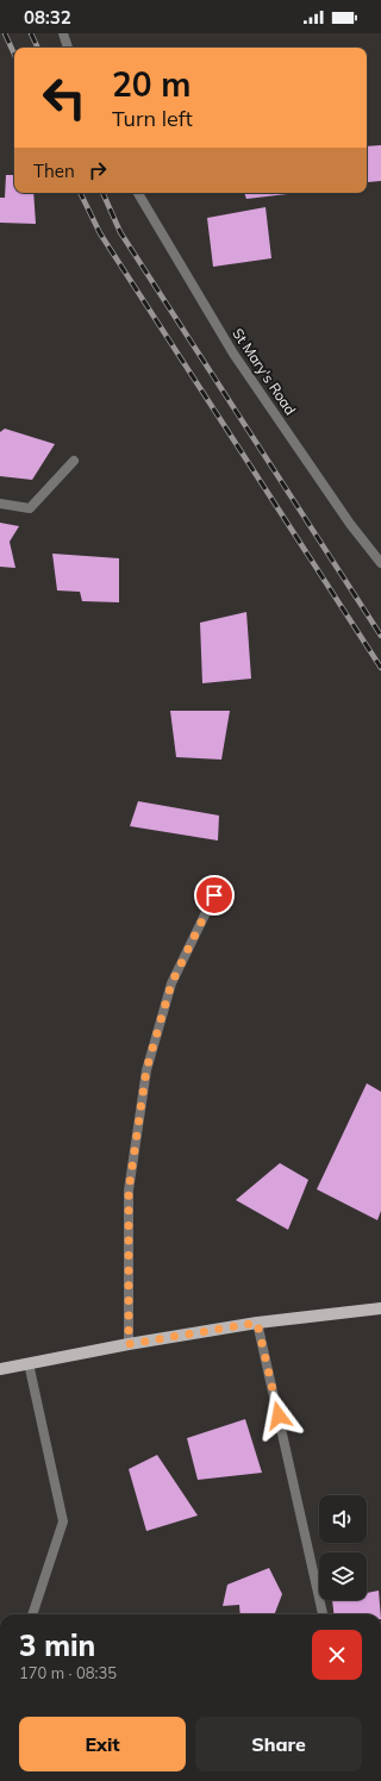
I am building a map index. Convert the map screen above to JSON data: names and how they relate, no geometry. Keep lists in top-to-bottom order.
{
  "streets": {
    "street": ["St Mary's Road"]
  },
  "page": {
    "status": "08:32",
    "turn": ["20 m", "Turn left"],
    "then": "Then",
    "heading": ["3 min", "170 m · 08:35"],
    "buttons": ["Exit", "Share"]
  }
}
